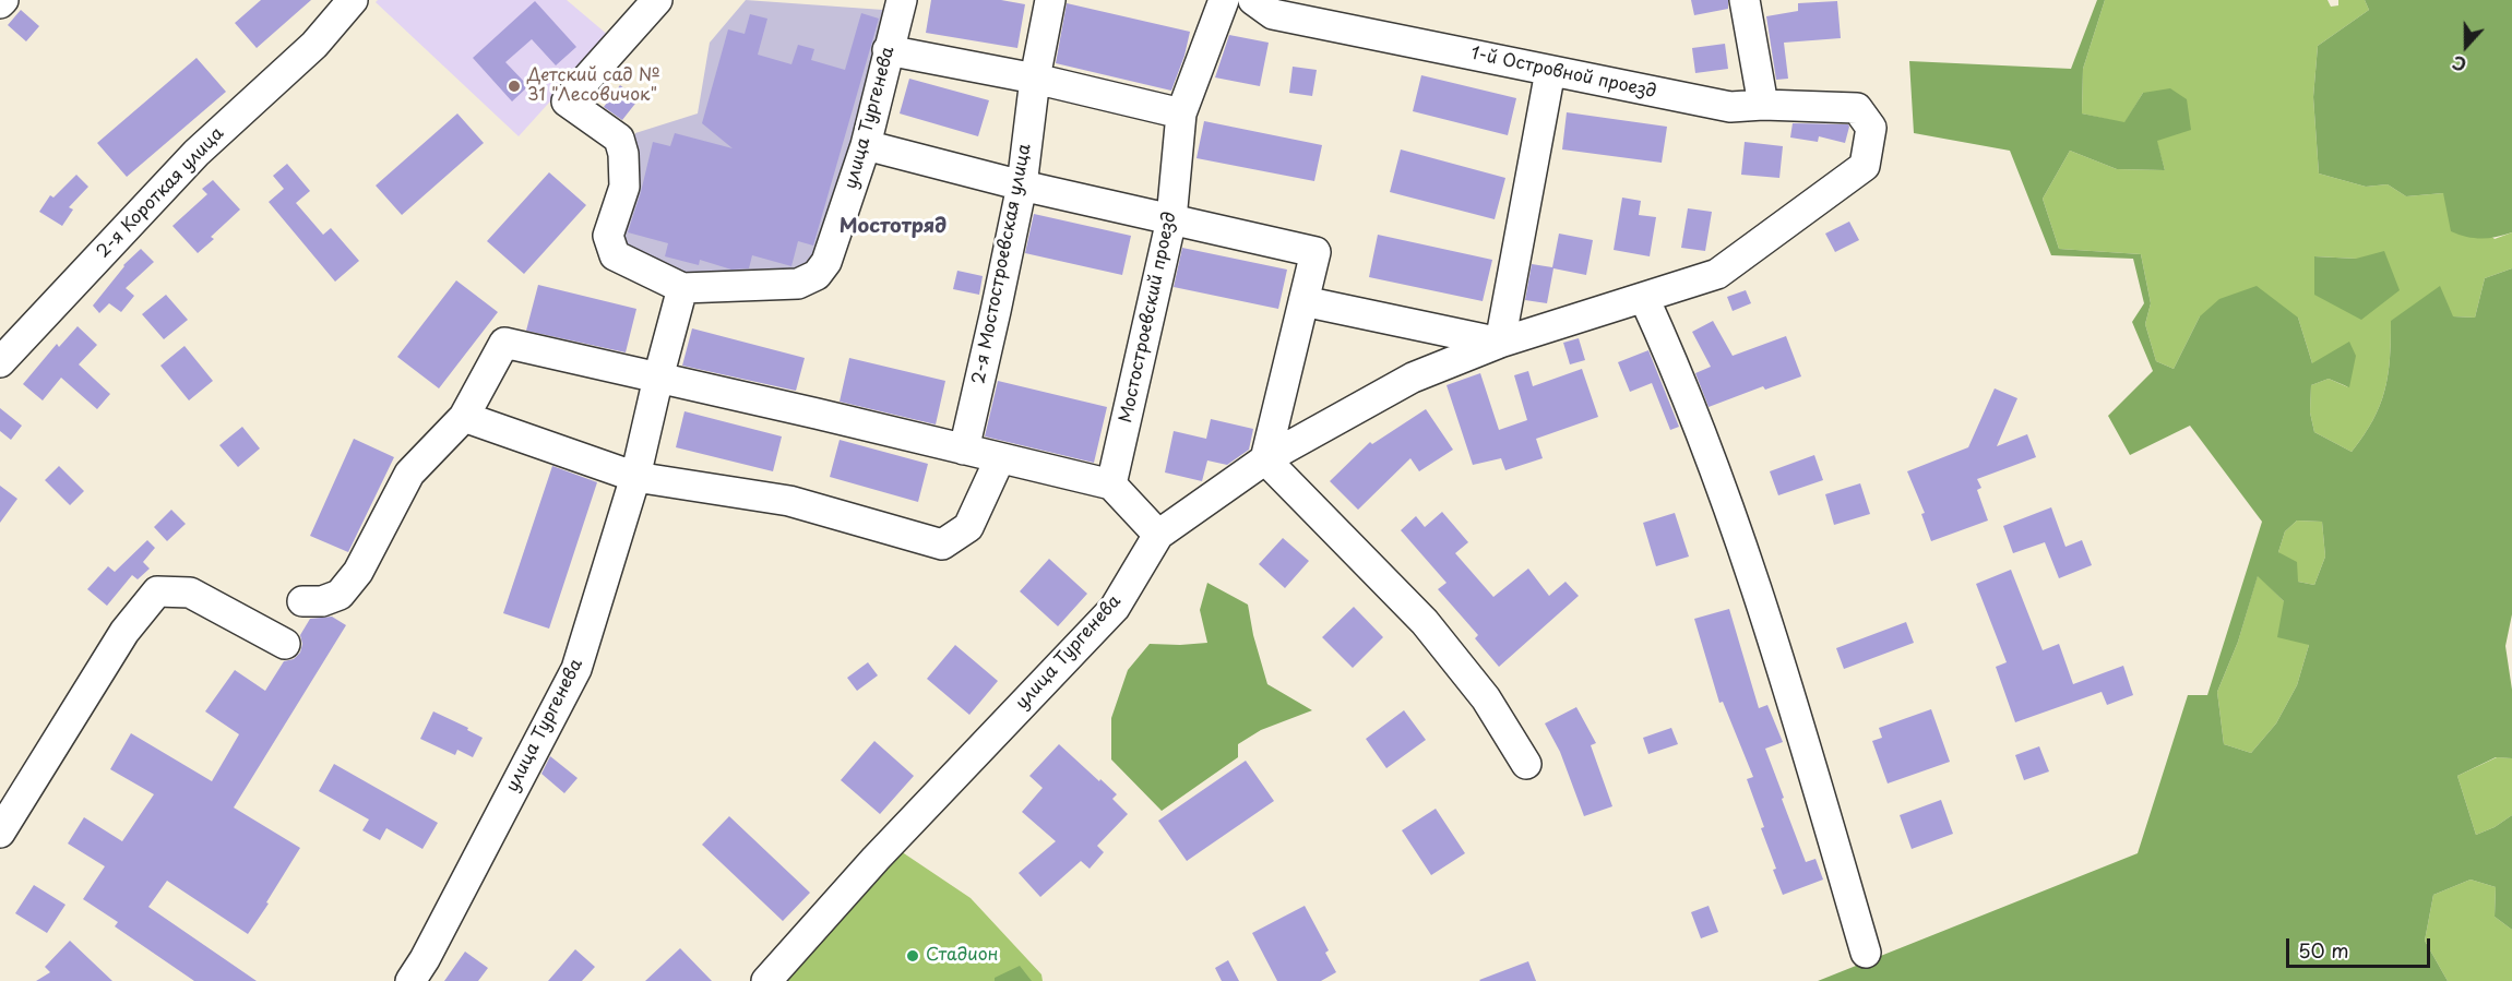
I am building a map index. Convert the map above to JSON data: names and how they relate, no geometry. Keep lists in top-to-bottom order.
{
  "streets": {
    "street": [
      "1-й Островной проезд",
      "улица Тургенева",
      "2-я Короткая улица",
      "2-я Мостостроевская улица",
      "Мостостроевский проезд"
    ]
  },
  "districts": ["Мостотряд"],
  "places": ["Детский сад № 31 \"Лесовичок\"", "Стадион"],
  "scale_bar": "50 m",
  "north": "bottom"
}
